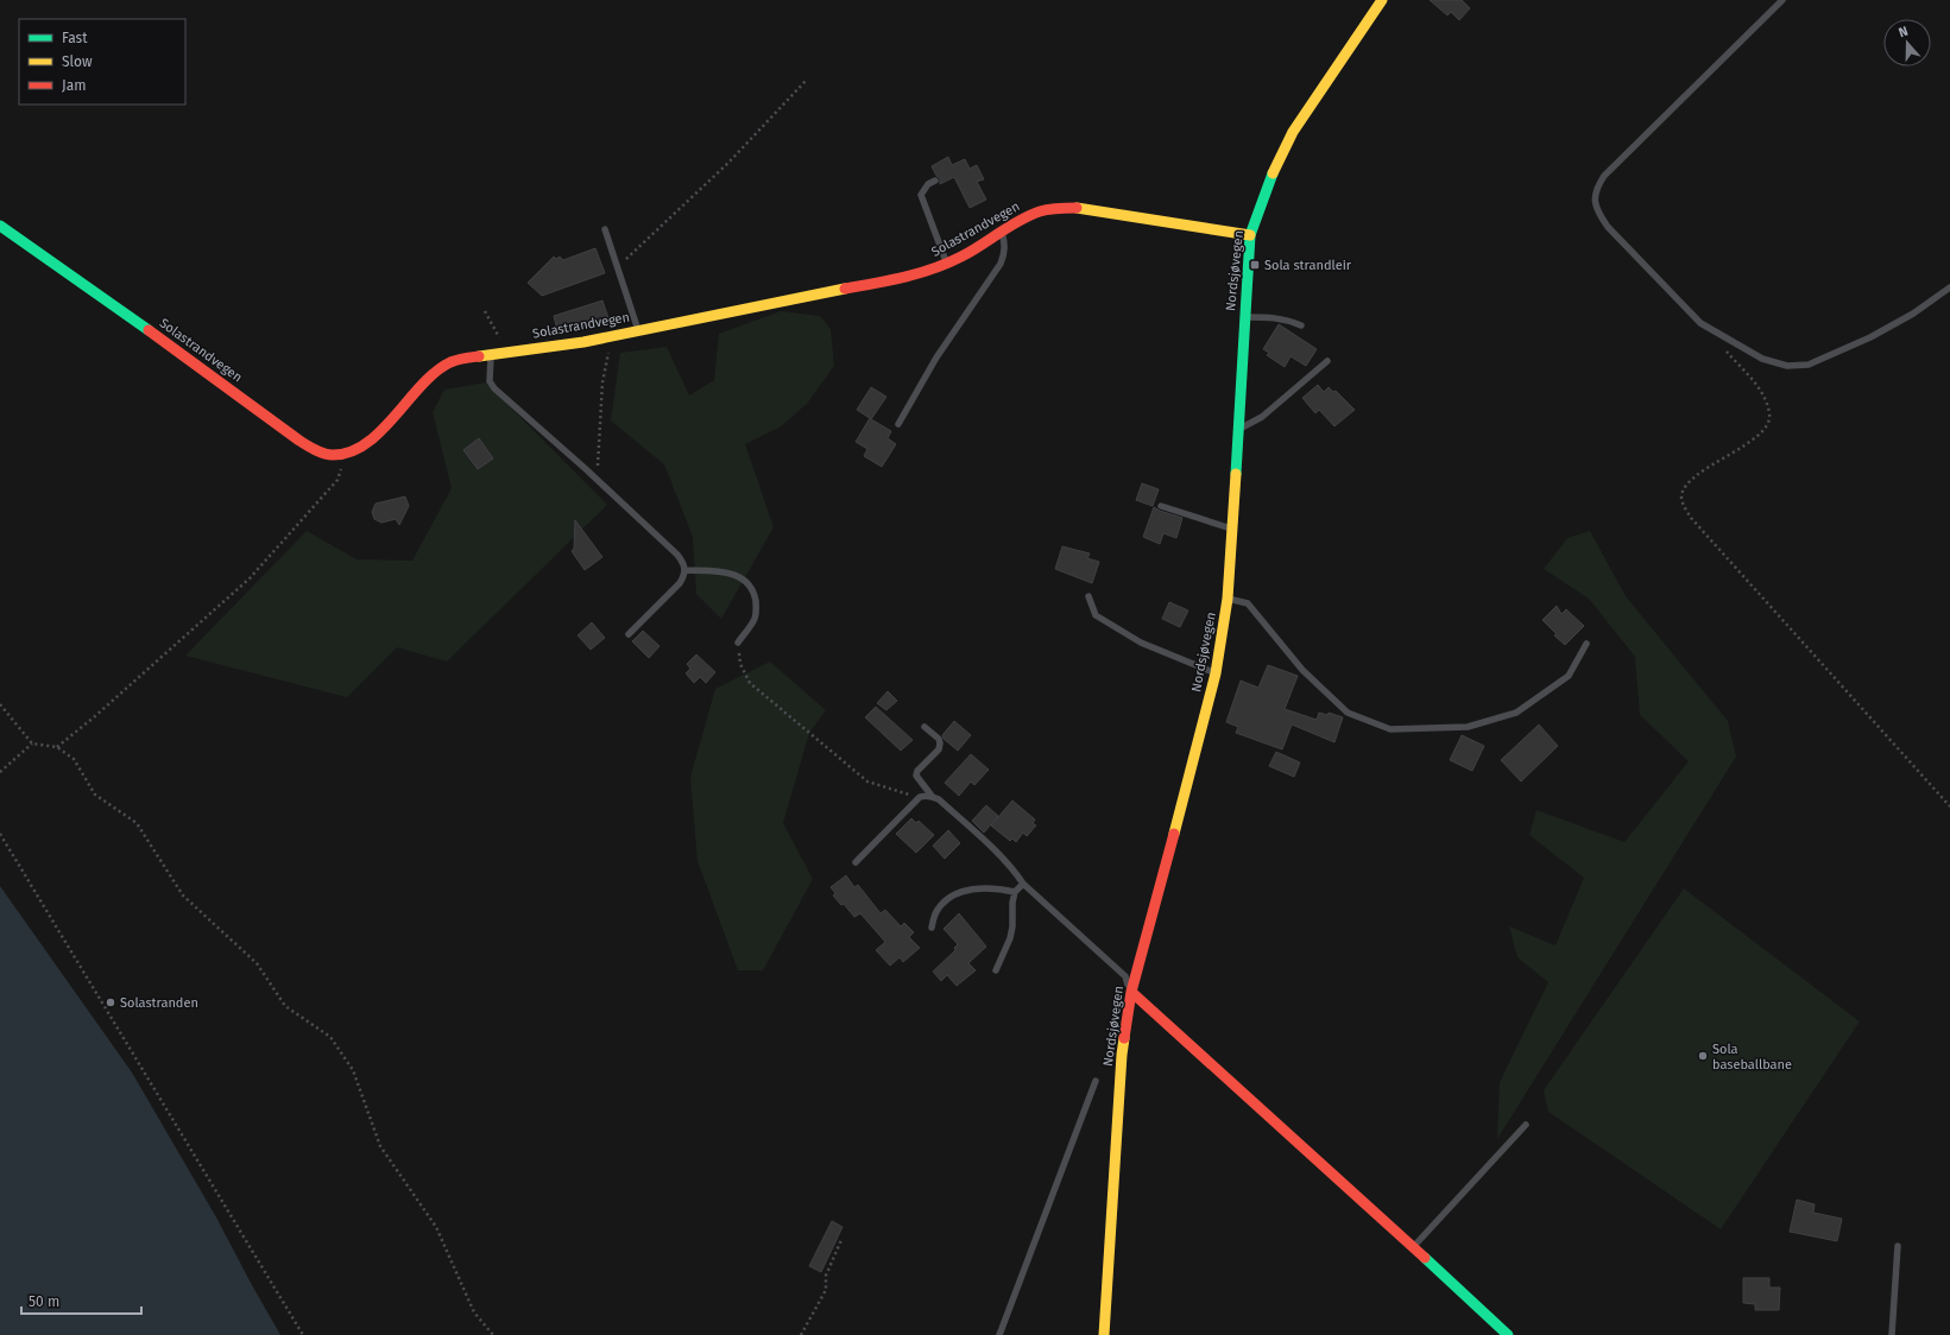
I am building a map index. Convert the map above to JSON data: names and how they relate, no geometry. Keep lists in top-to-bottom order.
{
  "streets": {
    "street": ["Solastrandvegen", "Nordsjøvegen"]
  },
  "crossings": [
    ["Solastrandvegen", "Nordsjøvegen"]
  ],
  "places": {
    "transit": ["Sola strandleir"],
    "other": ["Solastranden", "Sola baseballbane"]
  },
  "legend": ["Fast", "Slow", "Jam"],
  "scale_bar": "50 m",
  "north": "top"
}
